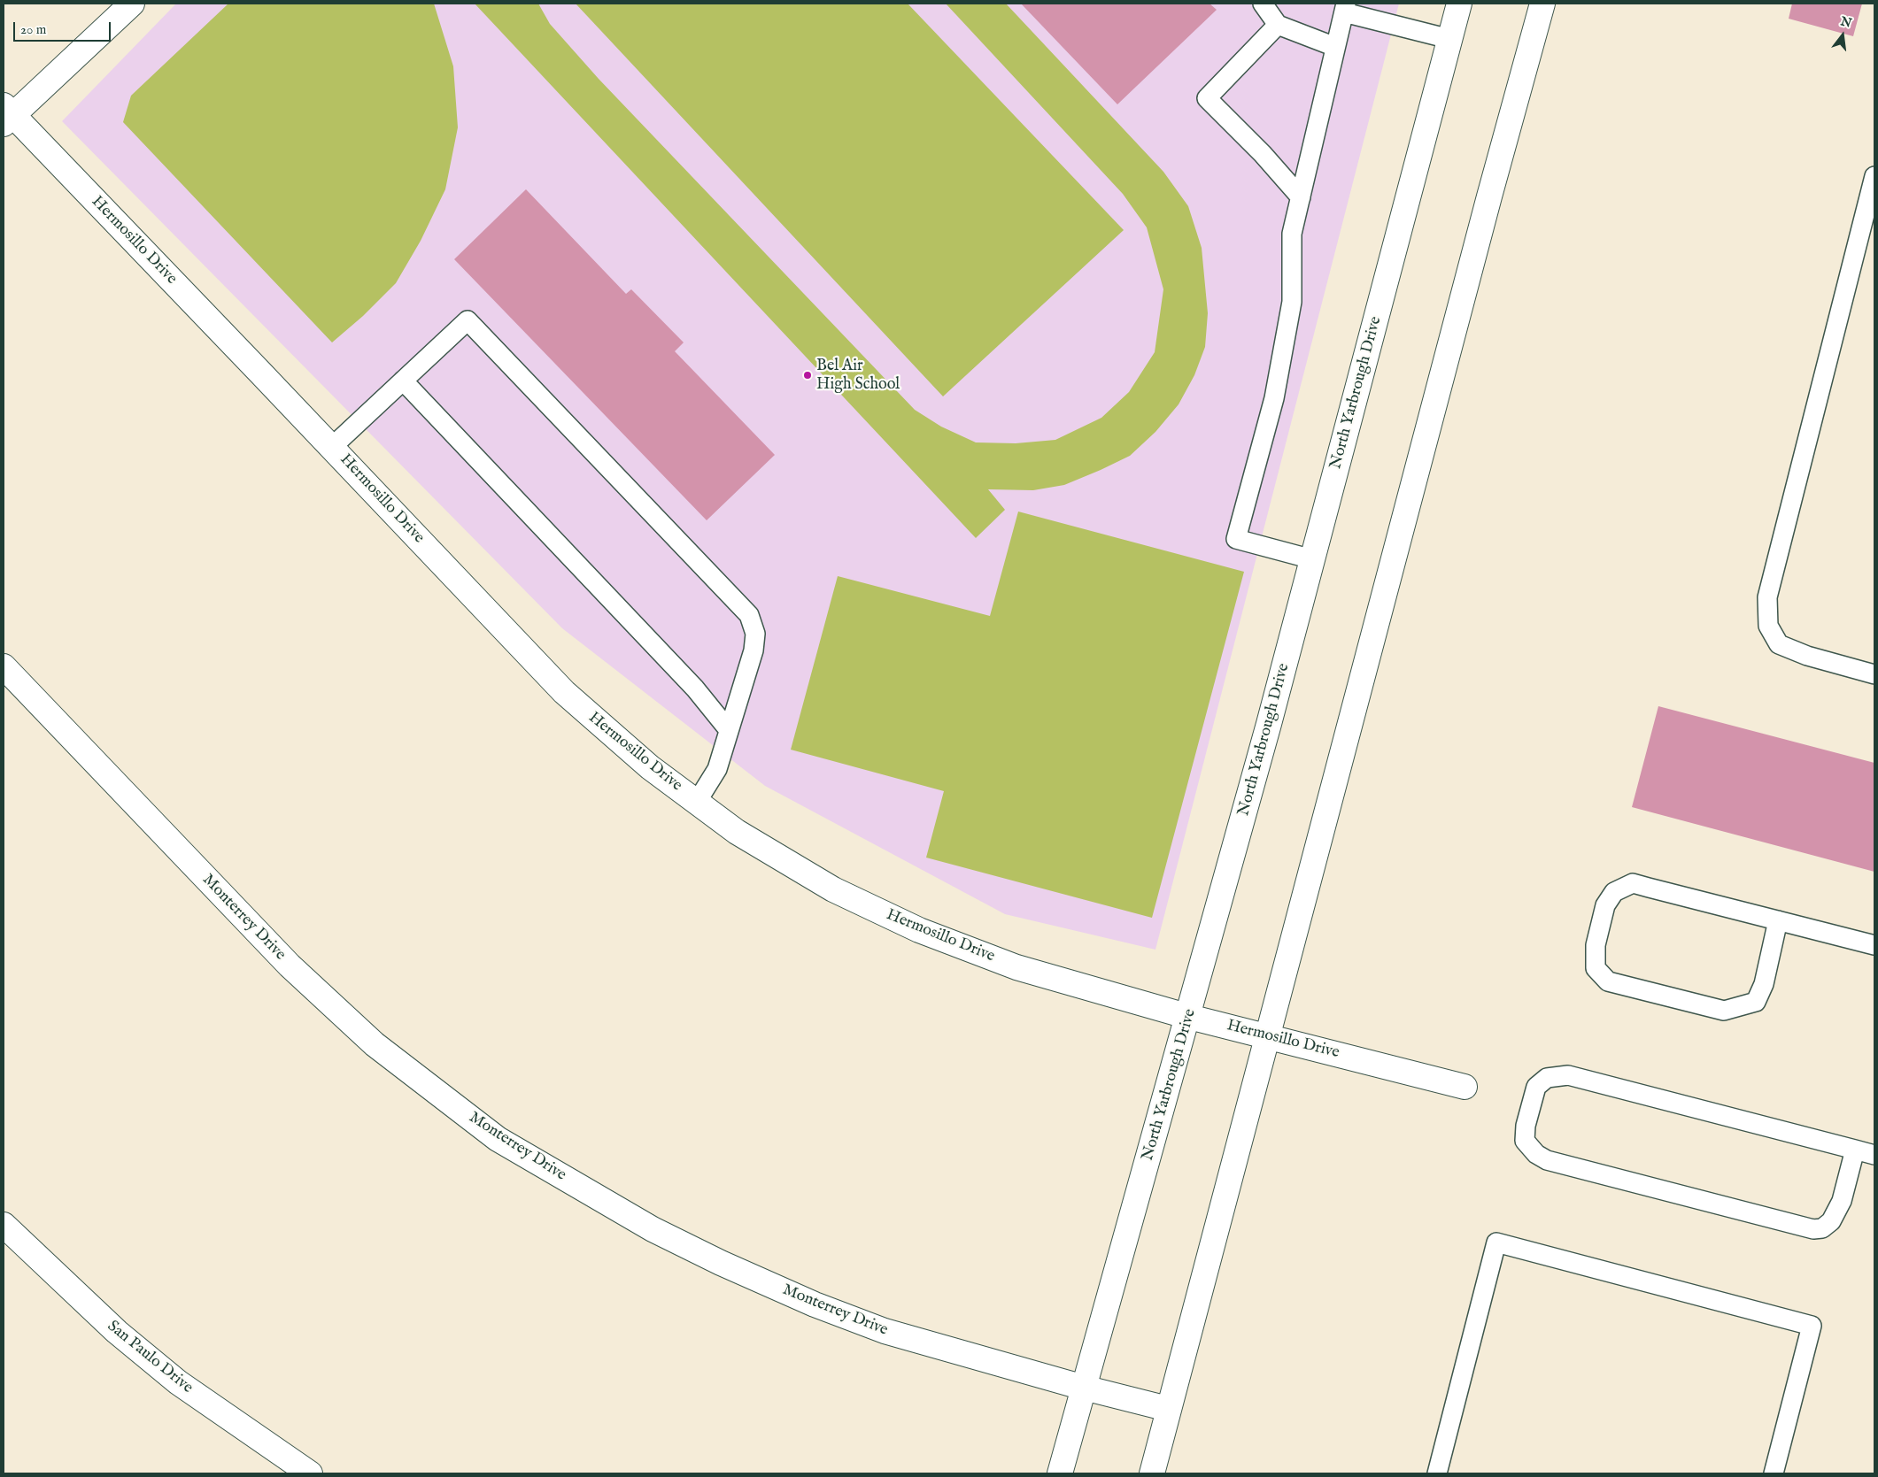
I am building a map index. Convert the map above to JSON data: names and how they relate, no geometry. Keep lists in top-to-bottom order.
{
  "streets": {
    "street": [
      "Hermosillo Drive",
      "North Yarbrough Drive",
      "Monterrey Drive",
      "San Paulo Drive"
    ]
  },
  "crossings": [
    ["Hermosillo Drive", "North Yarbrough Drive"],
    ["North Yarbrough Drive", "Monterrey Drive"]
  ],
  "places": ["Bel Air High School"],
  "scale_bar": "20 m",
  "north": "top"
}
